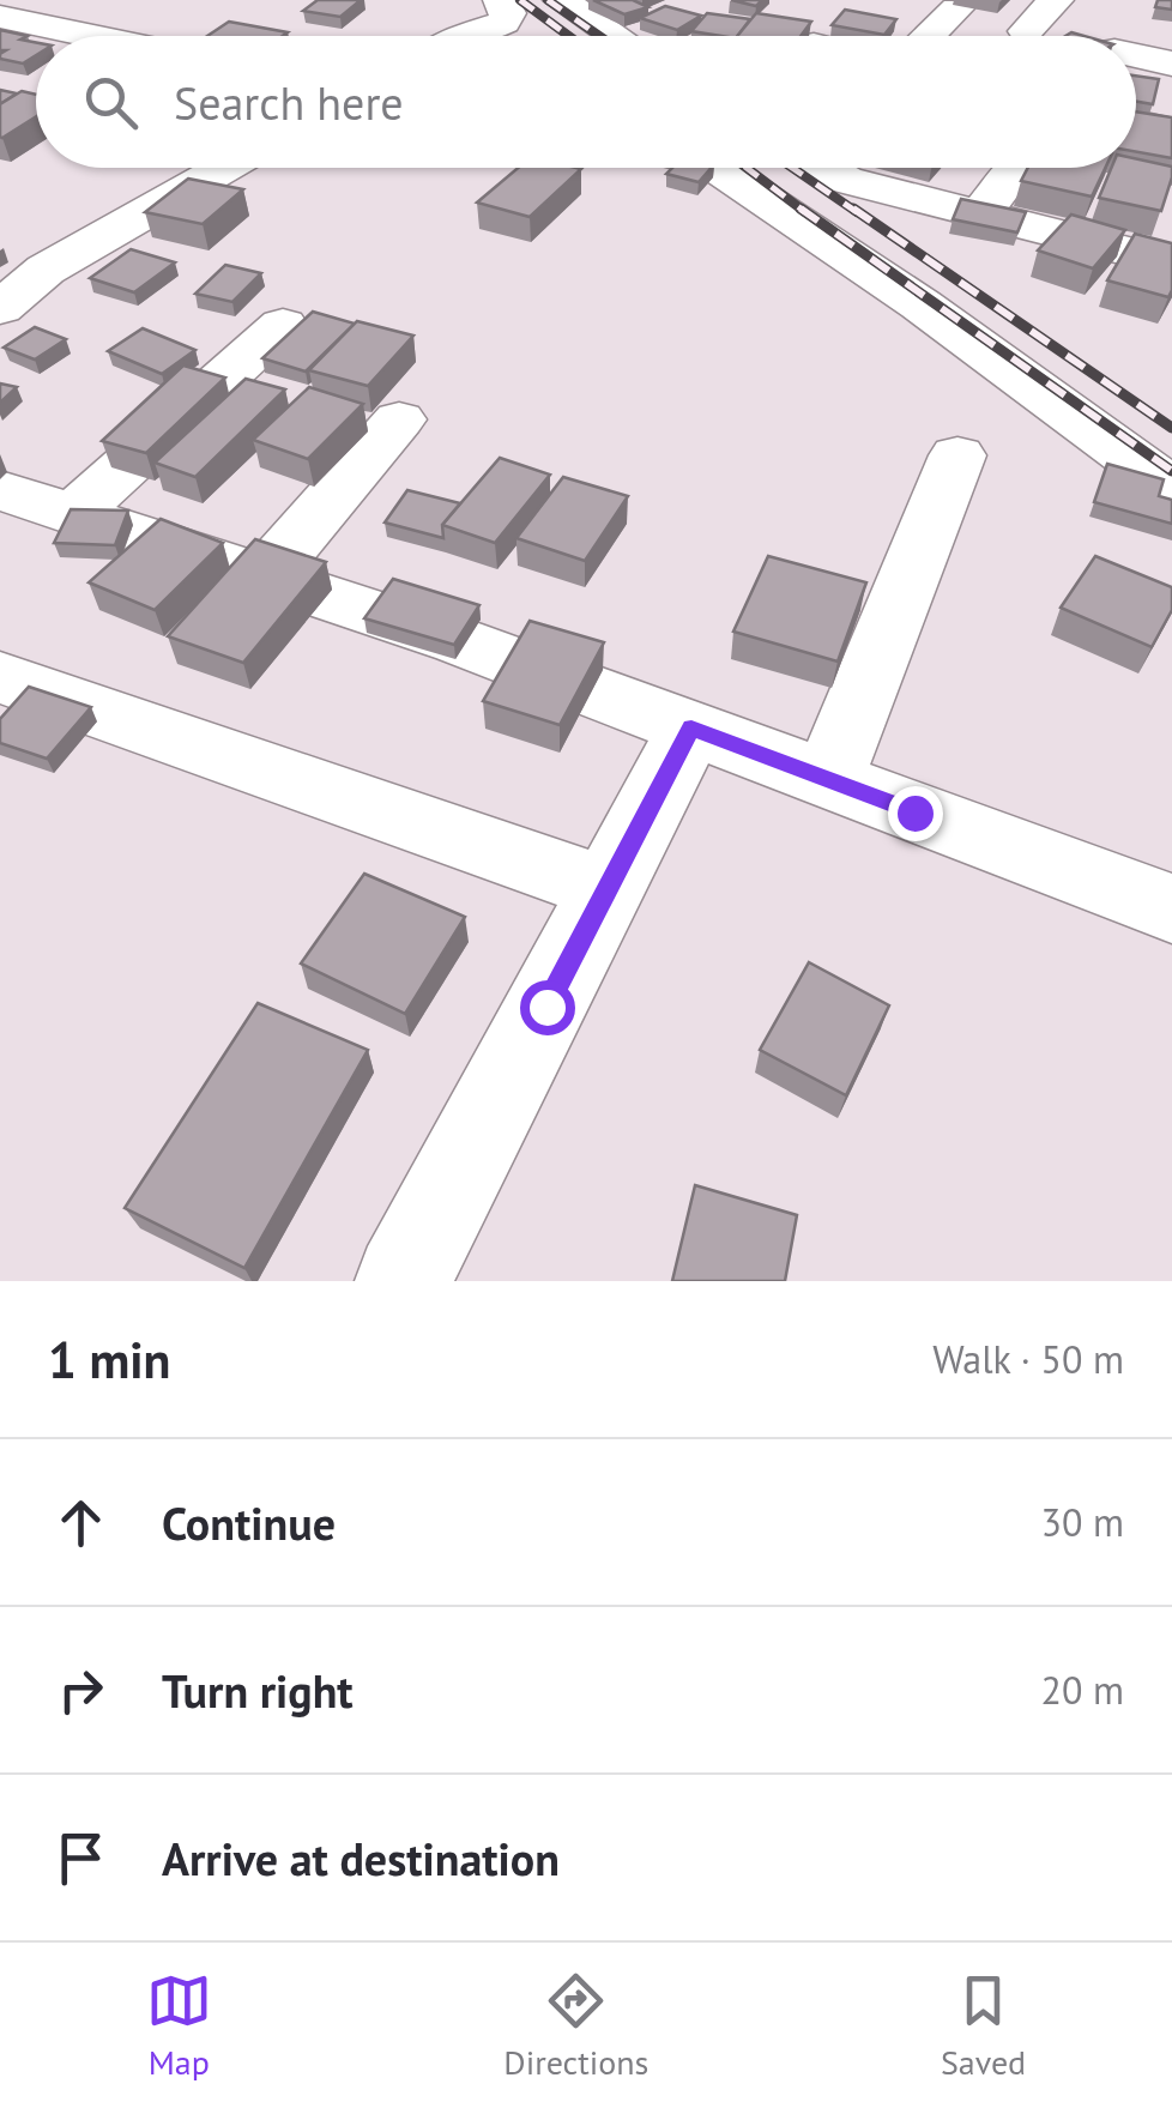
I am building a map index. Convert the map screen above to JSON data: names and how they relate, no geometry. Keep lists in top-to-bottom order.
{
  "page": {
    "search": "Search here",
    "heading": ["1 min", "Walk · 50 m"],
    "list": [
      ["Continue", "30 m"],
      ["Turn right", "20 m"],
      "Arrive at destination"
    ],
    "nav": ["Map", "Directions", "Saved"]
  }
}
